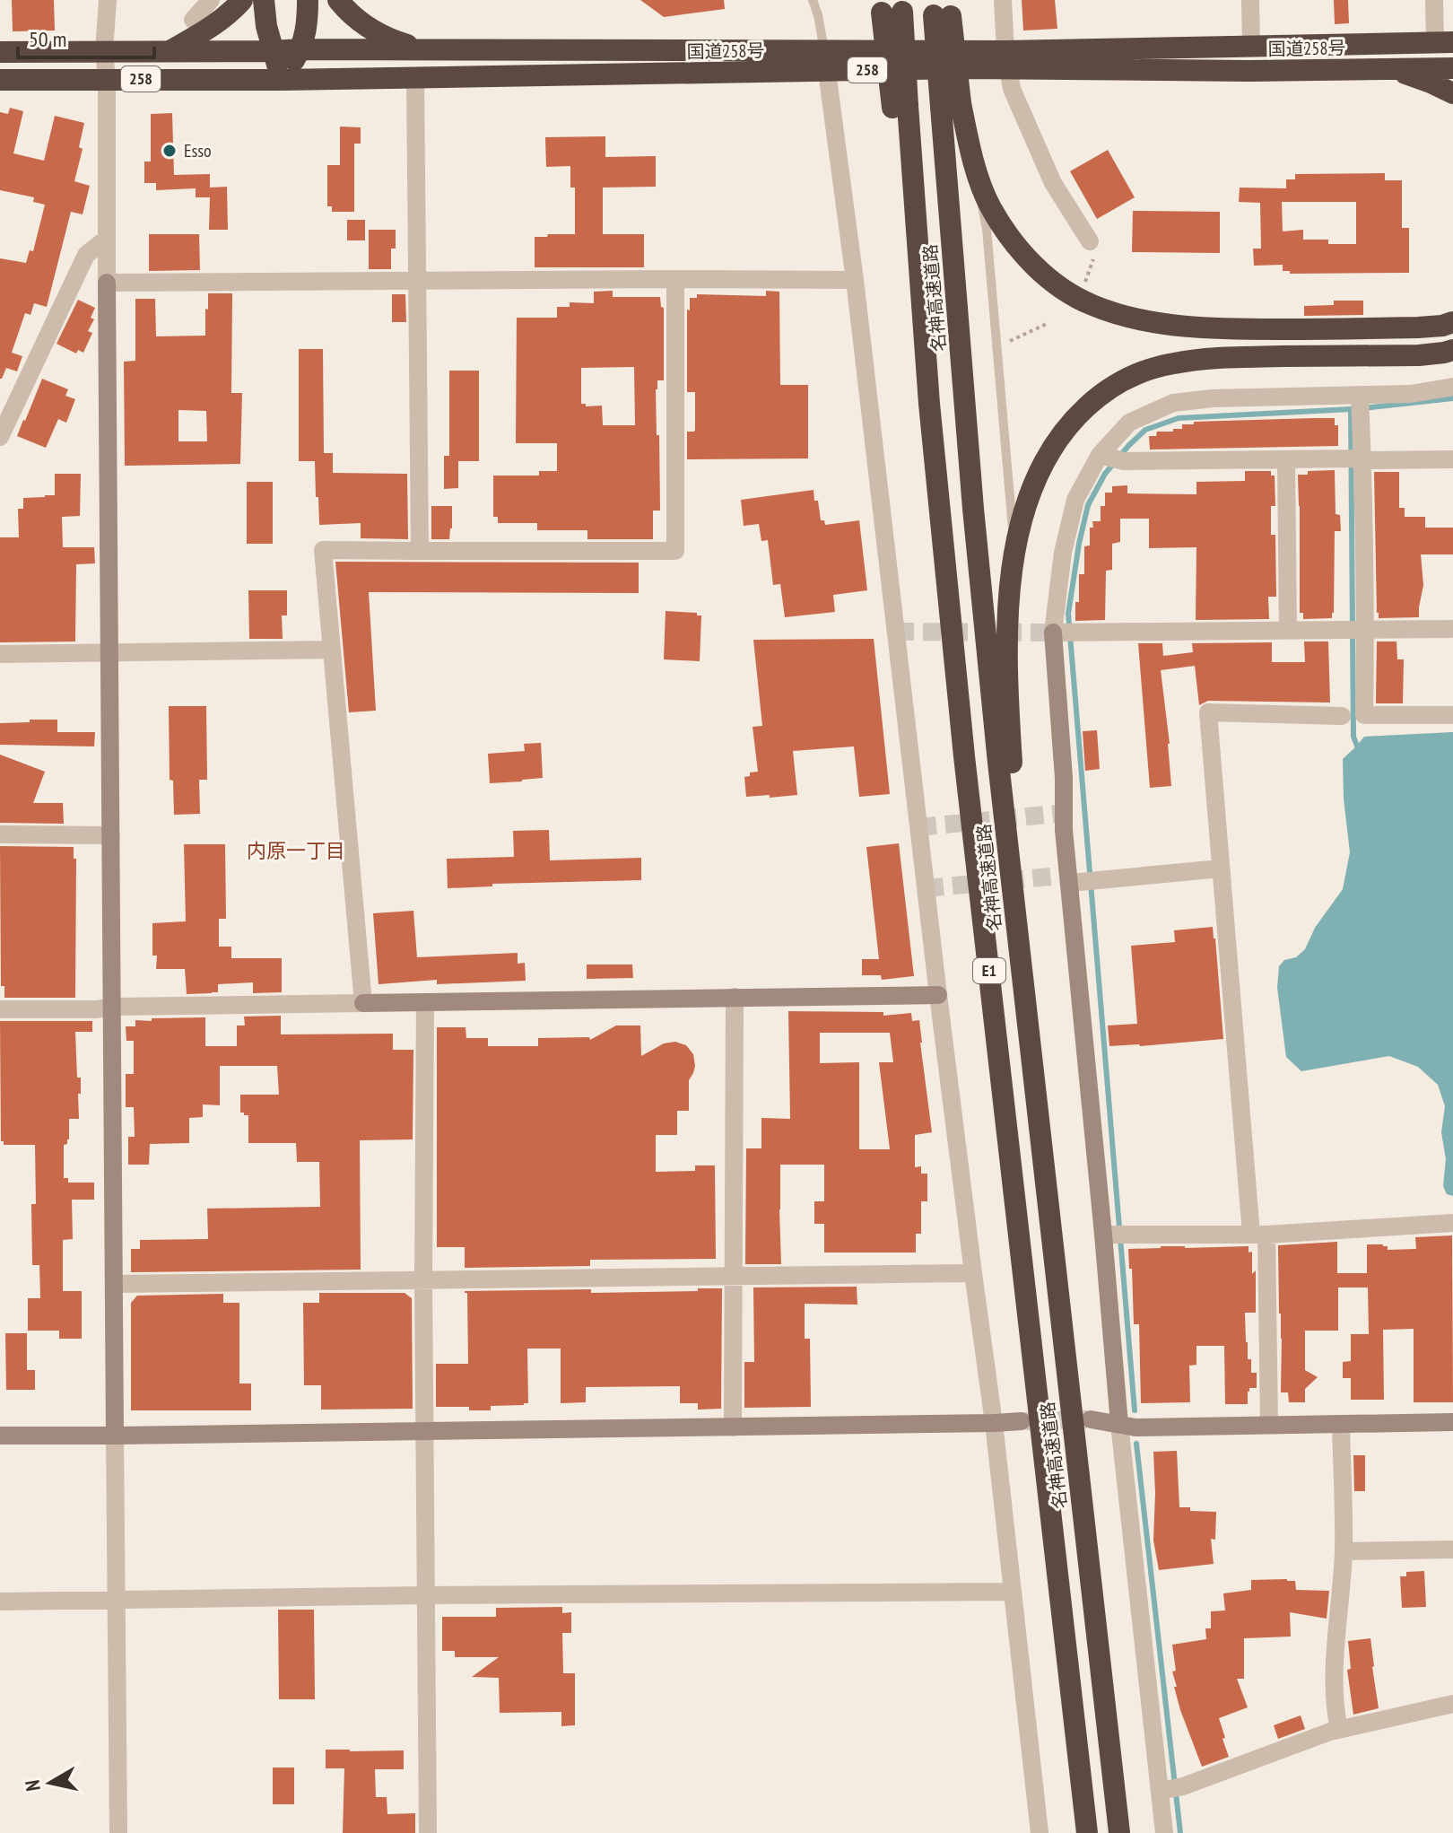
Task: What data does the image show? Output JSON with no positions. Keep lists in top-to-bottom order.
{
  "streets": {
    "highway": [
      "国道258号",
      "258",
      "名神高速道路",
      "E1"
    ]
  },
  "districts": ["内原一丁目"],
  "places": ["Esso"],
  "scale_bar": "50 m",
  "north": "left"
}
